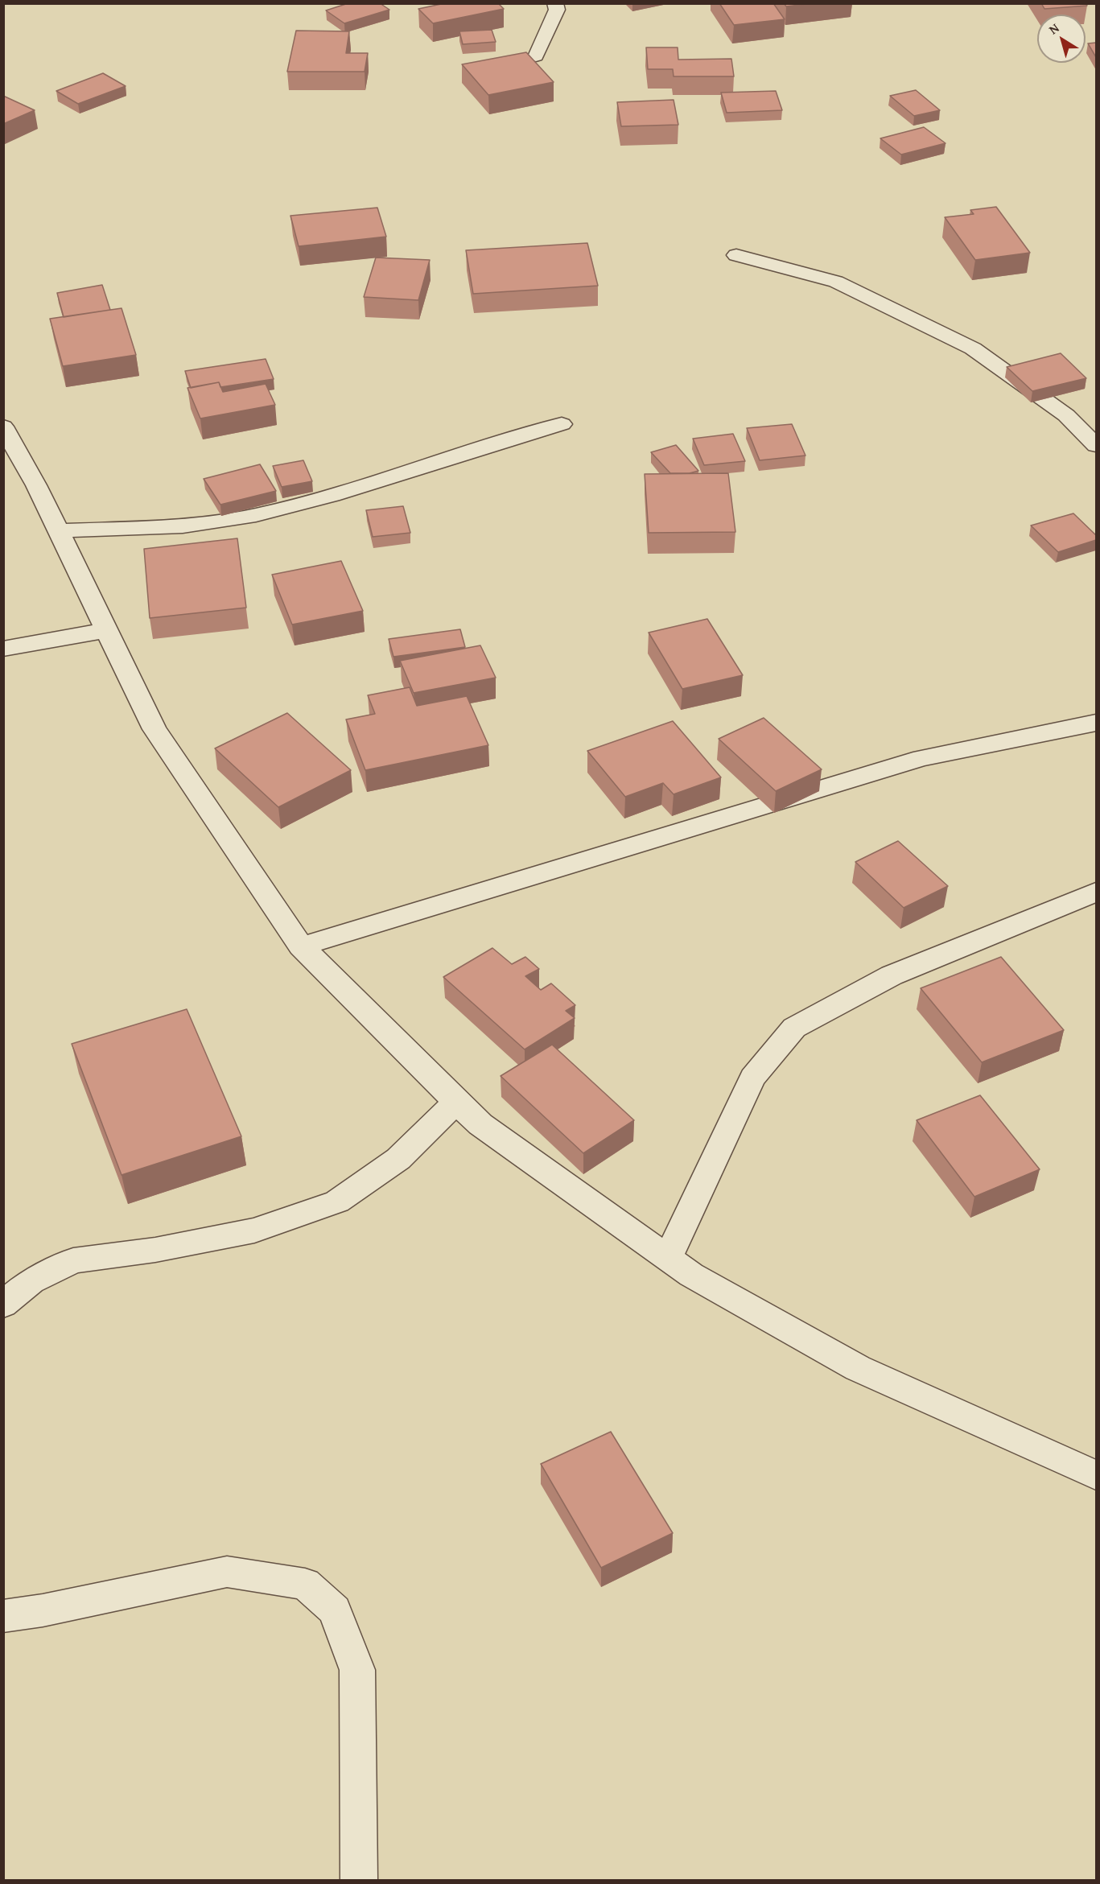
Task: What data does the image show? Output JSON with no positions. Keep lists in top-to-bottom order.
{
  "north": "top left"
}
